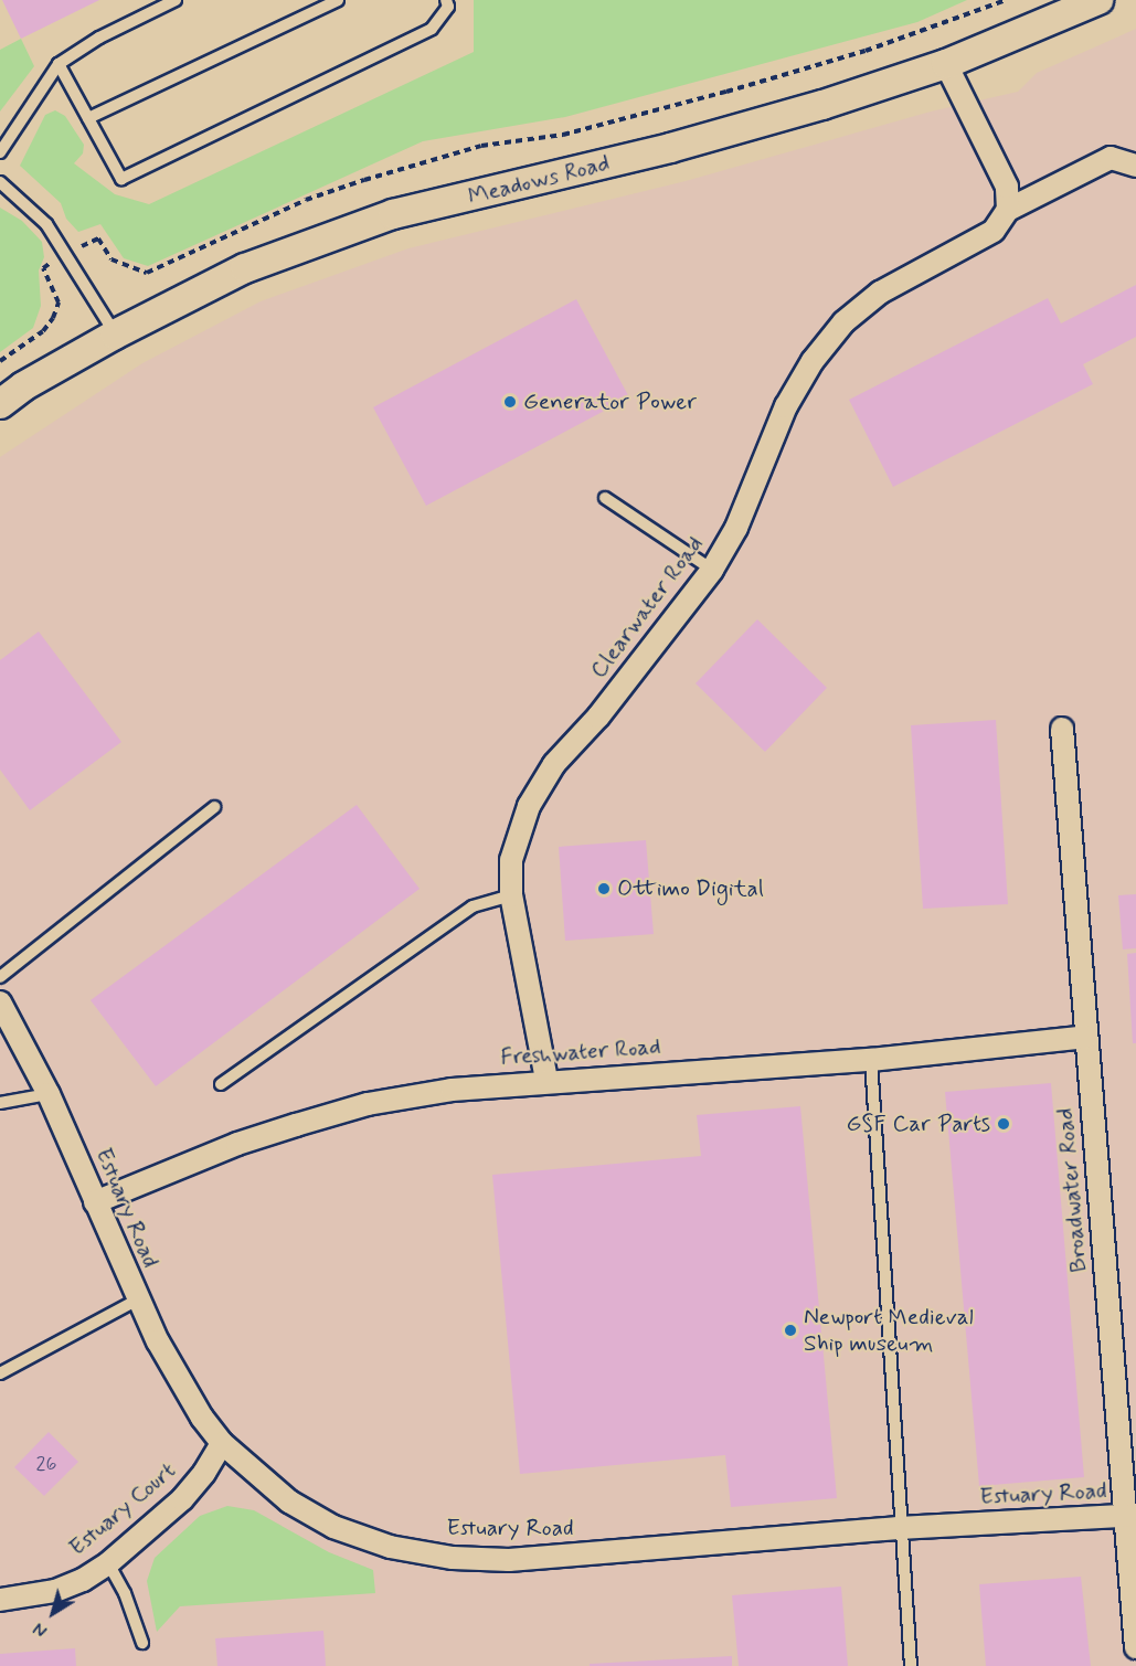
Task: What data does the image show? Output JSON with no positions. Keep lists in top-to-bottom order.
{
  "streets": {
    "street": [
      "Meadows Road",
      "Clearwater Road",
      "Freshwater Road",
      "Broadwater Road",
      "Estuary Road",
      "Estuary Court"
    ]
  },
  "crossings": [
    ["Clearwater Road", "Freshwater Road"],
    ["Freshwater Road", "Broadwater Road"],
    ["Freshwater Road", "Estuary Road"],
    ["Broadwater Road", "Estuary Road"],
    ["Estuary Road", "Estuary Court"]
  ],
  "places": [
    "Generator Power",
    "Ottimo Digital",
    "GSF Car Parts",
    "Newport Medieval Ship museum"
  ],
  "house_numbers": ["26"],
  "north": "bottom left"
}
